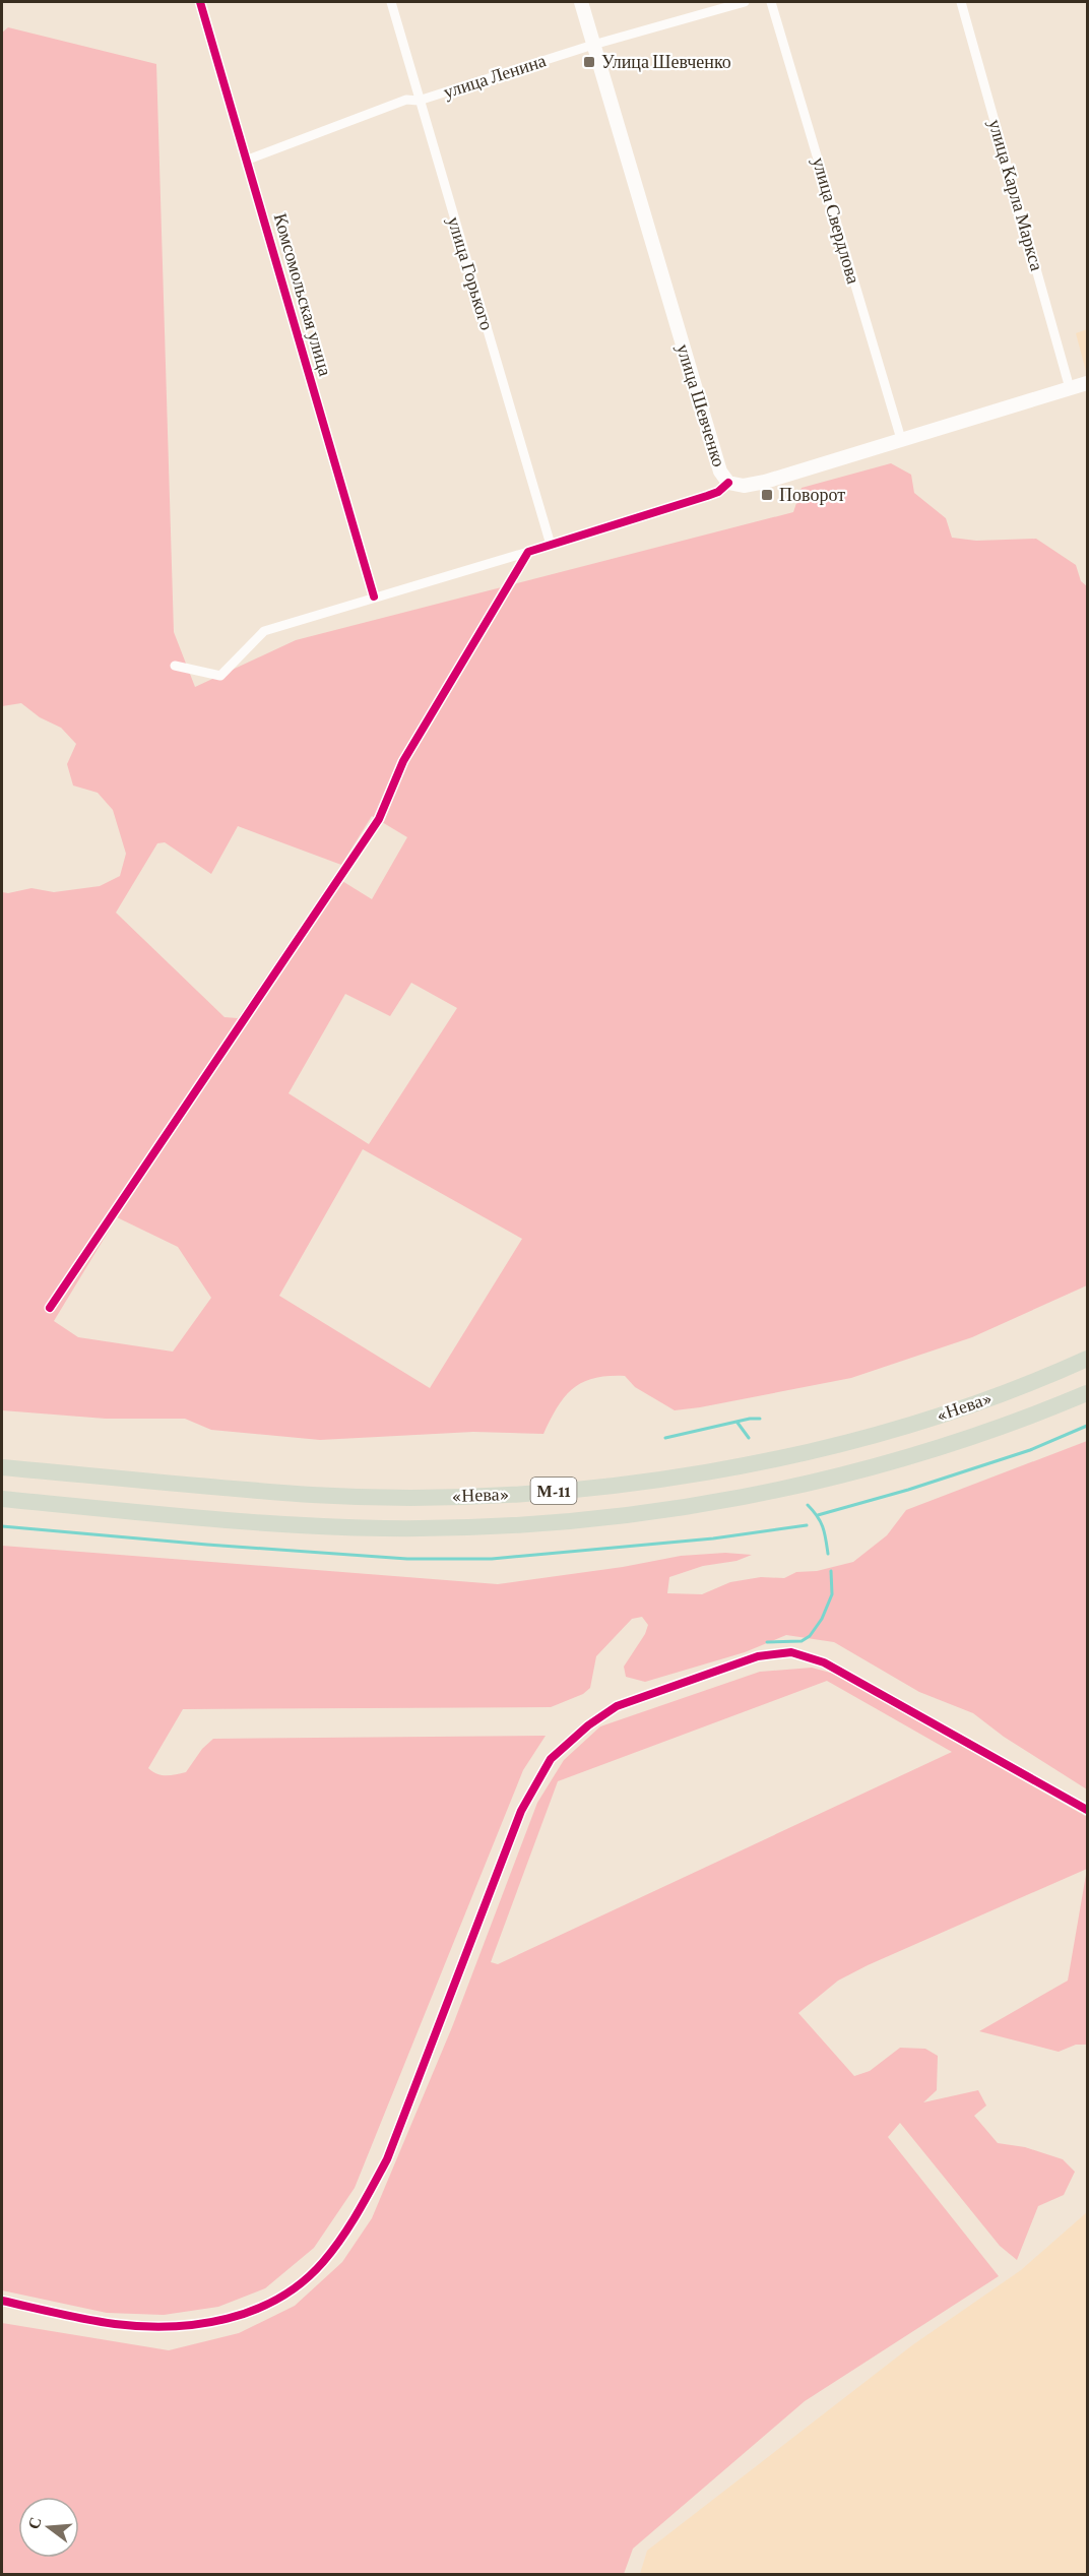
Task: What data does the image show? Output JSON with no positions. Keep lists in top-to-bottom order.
{
  "streets": {
    "highway": ["«Нева»", "М-11"],
    "main road": ["улица Шевченко"],
    "street": [
      "улица Ленина",
      "улица Карла Маркса",
      "улица Свердлова",
      "улица Горького",
      "Комсомольская улица"
    ]
  },
  "crossings": [
    ["улица Ленина", "улица Горького"],
    ["улица Ленина", "Комсомольская улица"],
    ["улица Ленина", "улица Шевченко"],
    ["улица Карла Маркса", "улица Шевченко"],
    ["улица Свердлова", "улица Шевченко"]
  ],
  "places": {
    "transit": ["Улица Шевченко", "Поворот"]
  },
  "north": "left"
}
